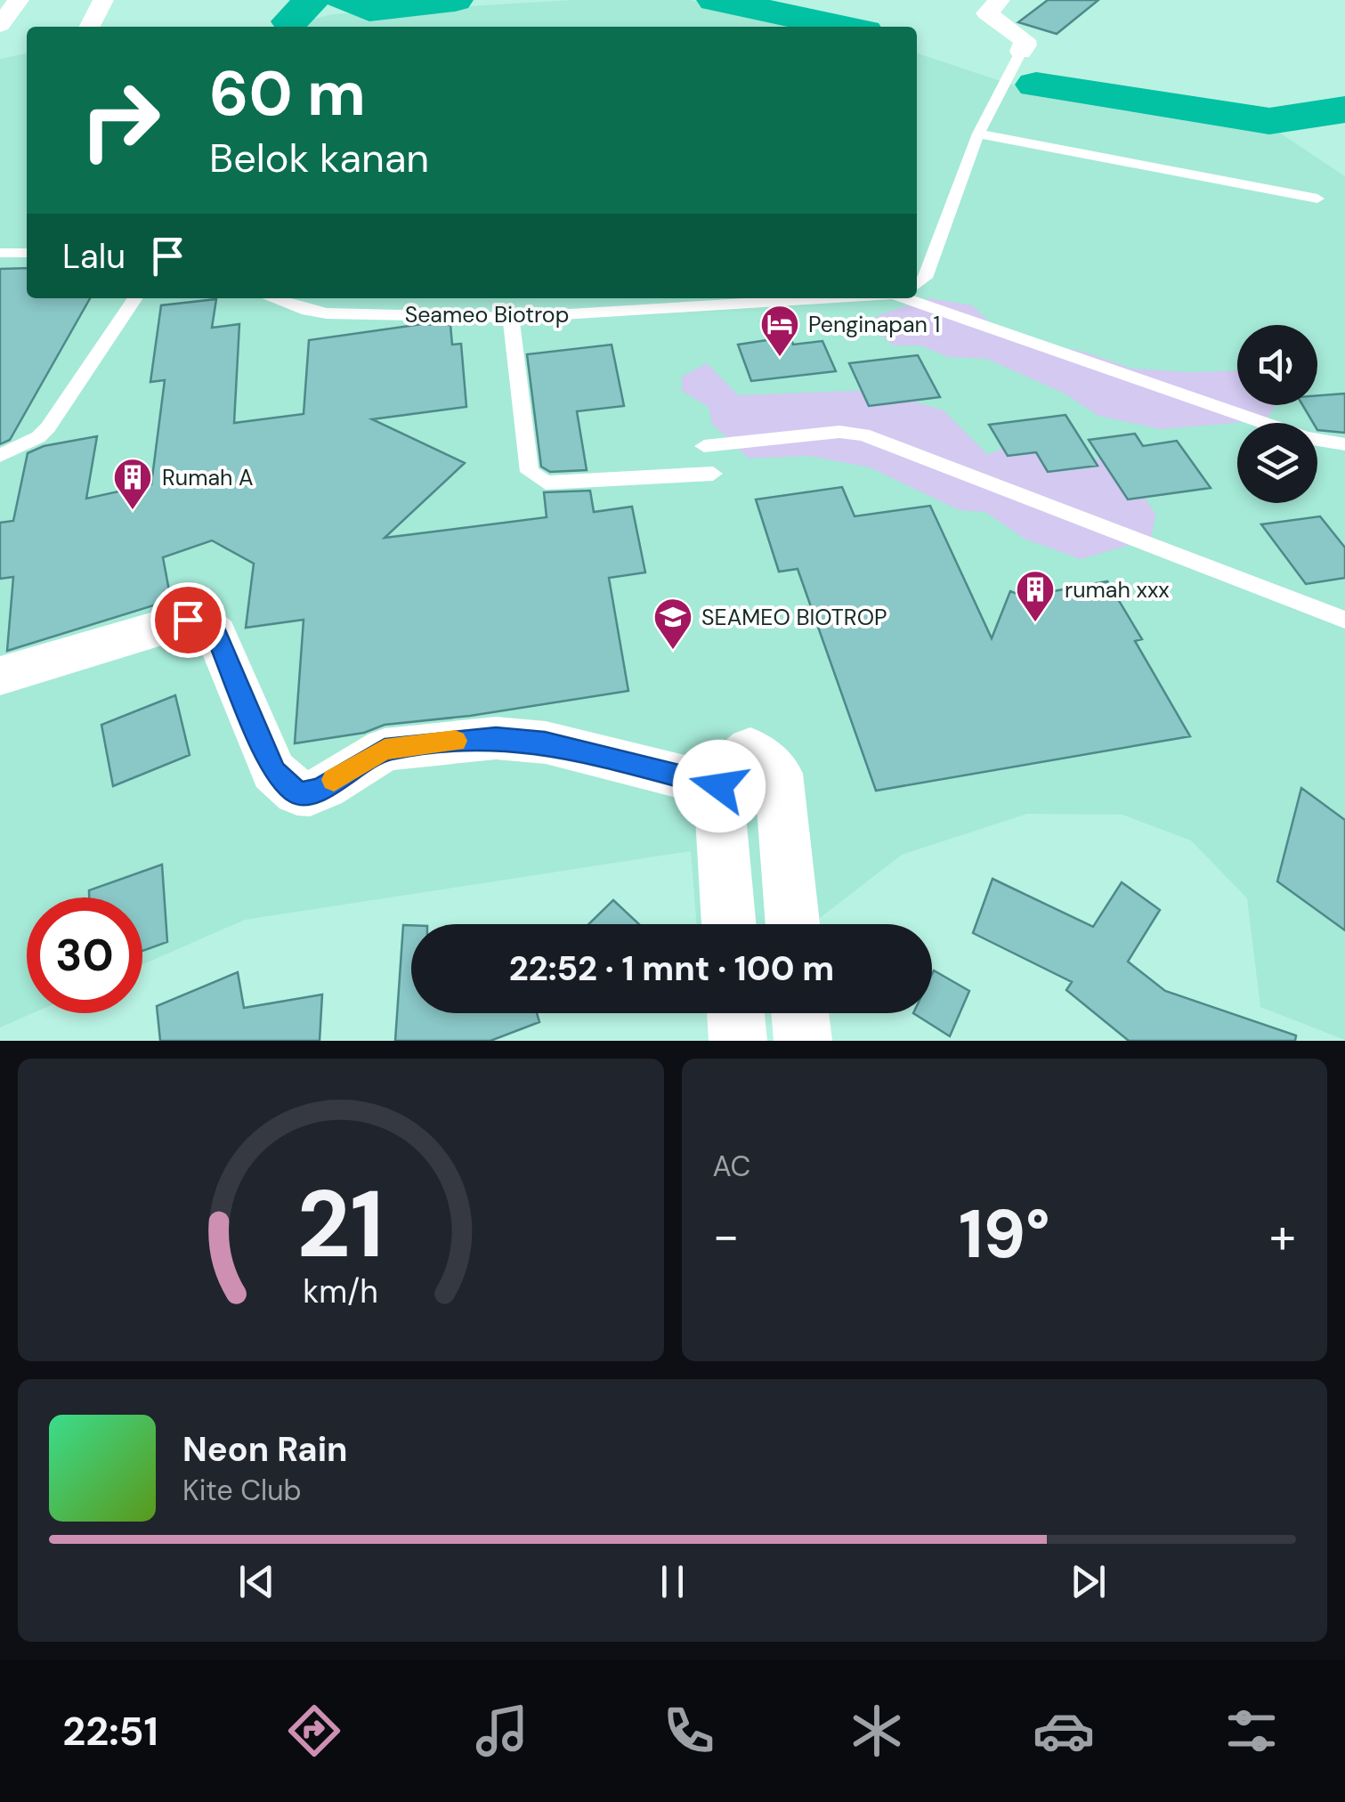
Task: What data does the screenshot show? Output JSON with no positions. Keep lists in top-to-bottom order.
{
  "streets": {
    "lane": ["Seameo Biotrop"]
  },
  "places": {
    "hotel": ["Penginapan 1"],
    "building": ["Rumah A", "rumah xxx"],
    "school or university": ["SEAMEO BIOTROP"]
  },
  "page": {
    "turn": ["60 m", "Belok kanan"],
    "then": "Lalu",
    "limit": "30",
    "trip": "22:52 · 1 mnt · 100 m",
    "tile": "AC",
    "heat": ["−", "19°", "+"],
    "song": ["Neon Rain", "Kite Club"],
    "tabs": "22:51",
    "gauge": ["21", "km/h"]
  }
}
